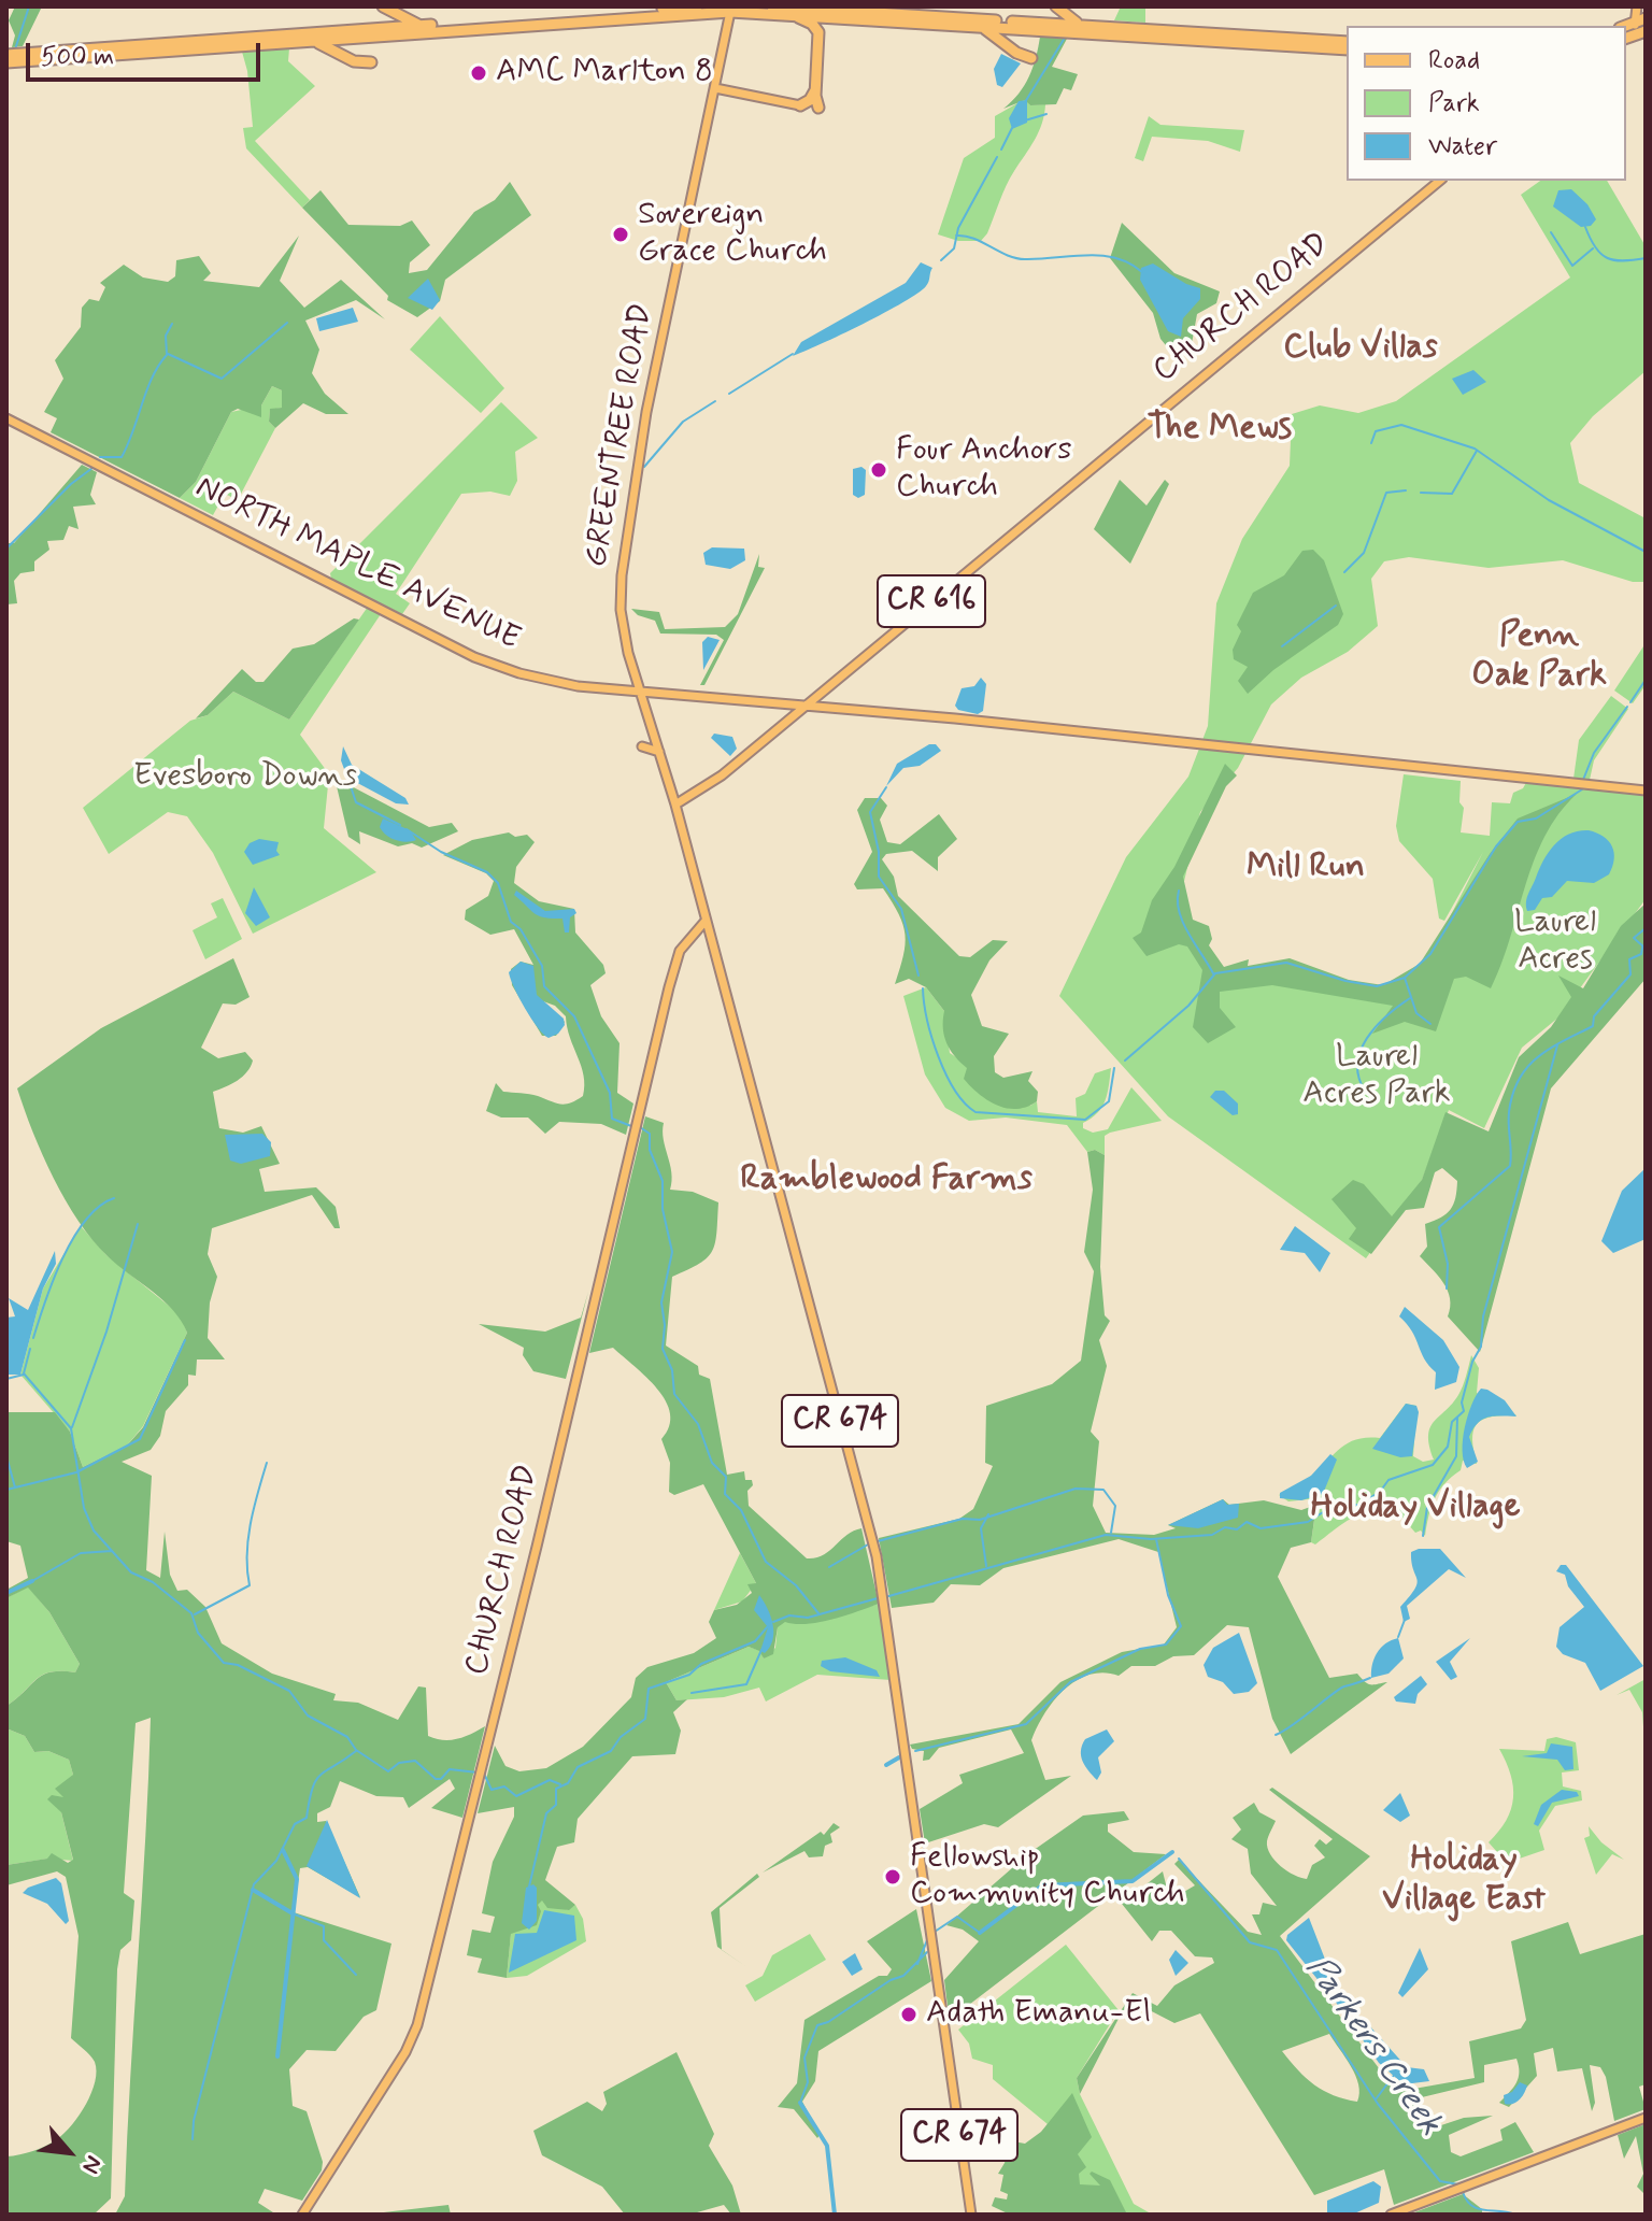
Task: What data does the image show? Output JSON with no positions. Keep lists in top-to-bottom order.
{
  "streets": {
    "main road": [
      "CHURCH ROAD",
      "GREENTREE ROAD",
      "NORTH MAPLE AVENUE",
      "CR 616",
      "CR 674"
    ]
  },
  "crossings": [
    ["CHURCH ROAD", "GREENTREE ROAD"],
    ["CHURCH ROAD", "NORTH MAPLE AVENUE"],
    ["CHURCH ROAD", "CR 674"],
    ["GREENTREE ROAD", "NORTH MAPLE AVENUE"],
    ["GREENTREE ROAD", "CR 674"]
  ],
  "districts": [
    "Club Villas",
    "The Mews",
    "Penn Oak Park",
    "Mill Run",
    "Ramblewood Farms",
    "Holiday Village",
    "Holiday Village East"
  ],
  "water": ["Parkers Creek"],
  "parks": ["Evesboro Downs", "Laurel Acres", "Laurel Acres Park"],
  "places": [
    "AMC Marlton 8",
    "Sovereign Grace Church",
    "Four Anchors Church",
    "Fellowship Community Church",
    "Adath Emanu-El"
  ],
  "legend": ["Road", "Park", "Water"],
  "scale_bar": "500 m",
  "north": "bottom right"
}
